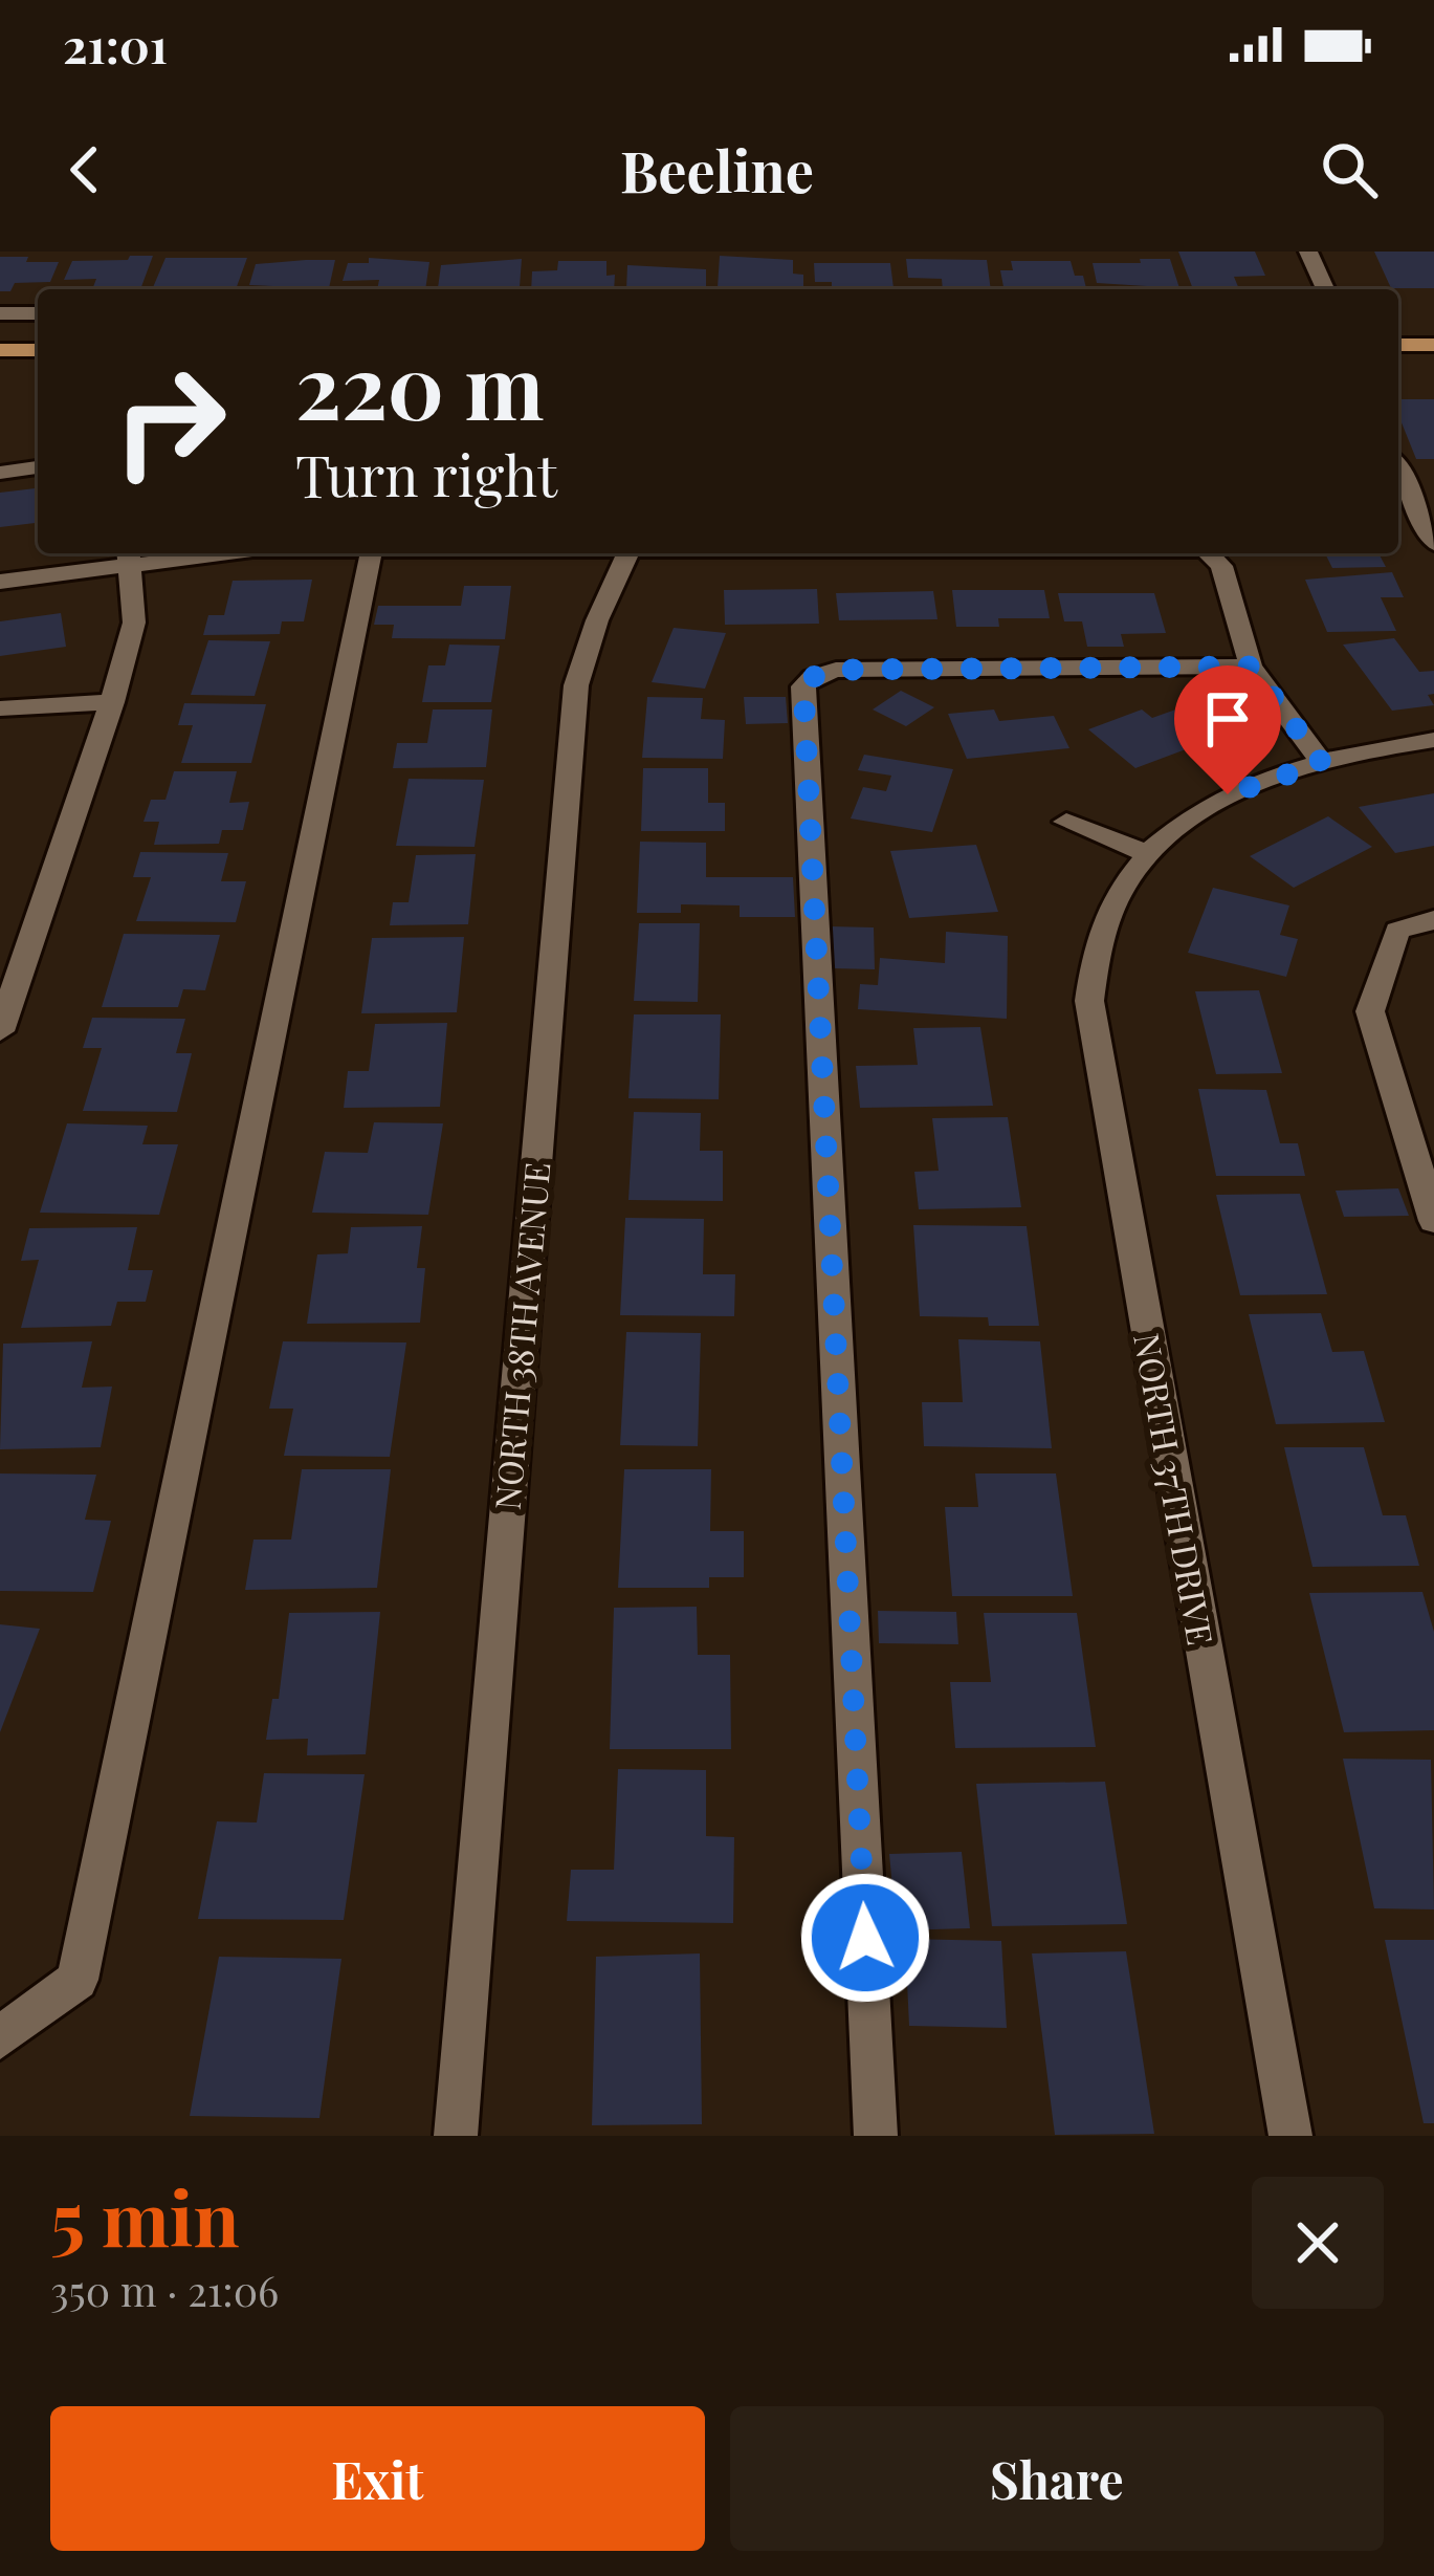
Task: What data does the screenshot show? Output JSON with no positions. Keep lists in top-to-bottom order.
{
  "streets": {
    "street": ["NORTH 38TH AVENUE", "NORTH 37TH DRIVE"]
  },
  "page": {
    "status": "21:01",
    "header": "Beeline",
    "turn": ["220 m", "Turn right"],
    "heading": ["5 min", "350 m · 21:06"],
    "buttons": ["Exit", "Share"]
  }
}
